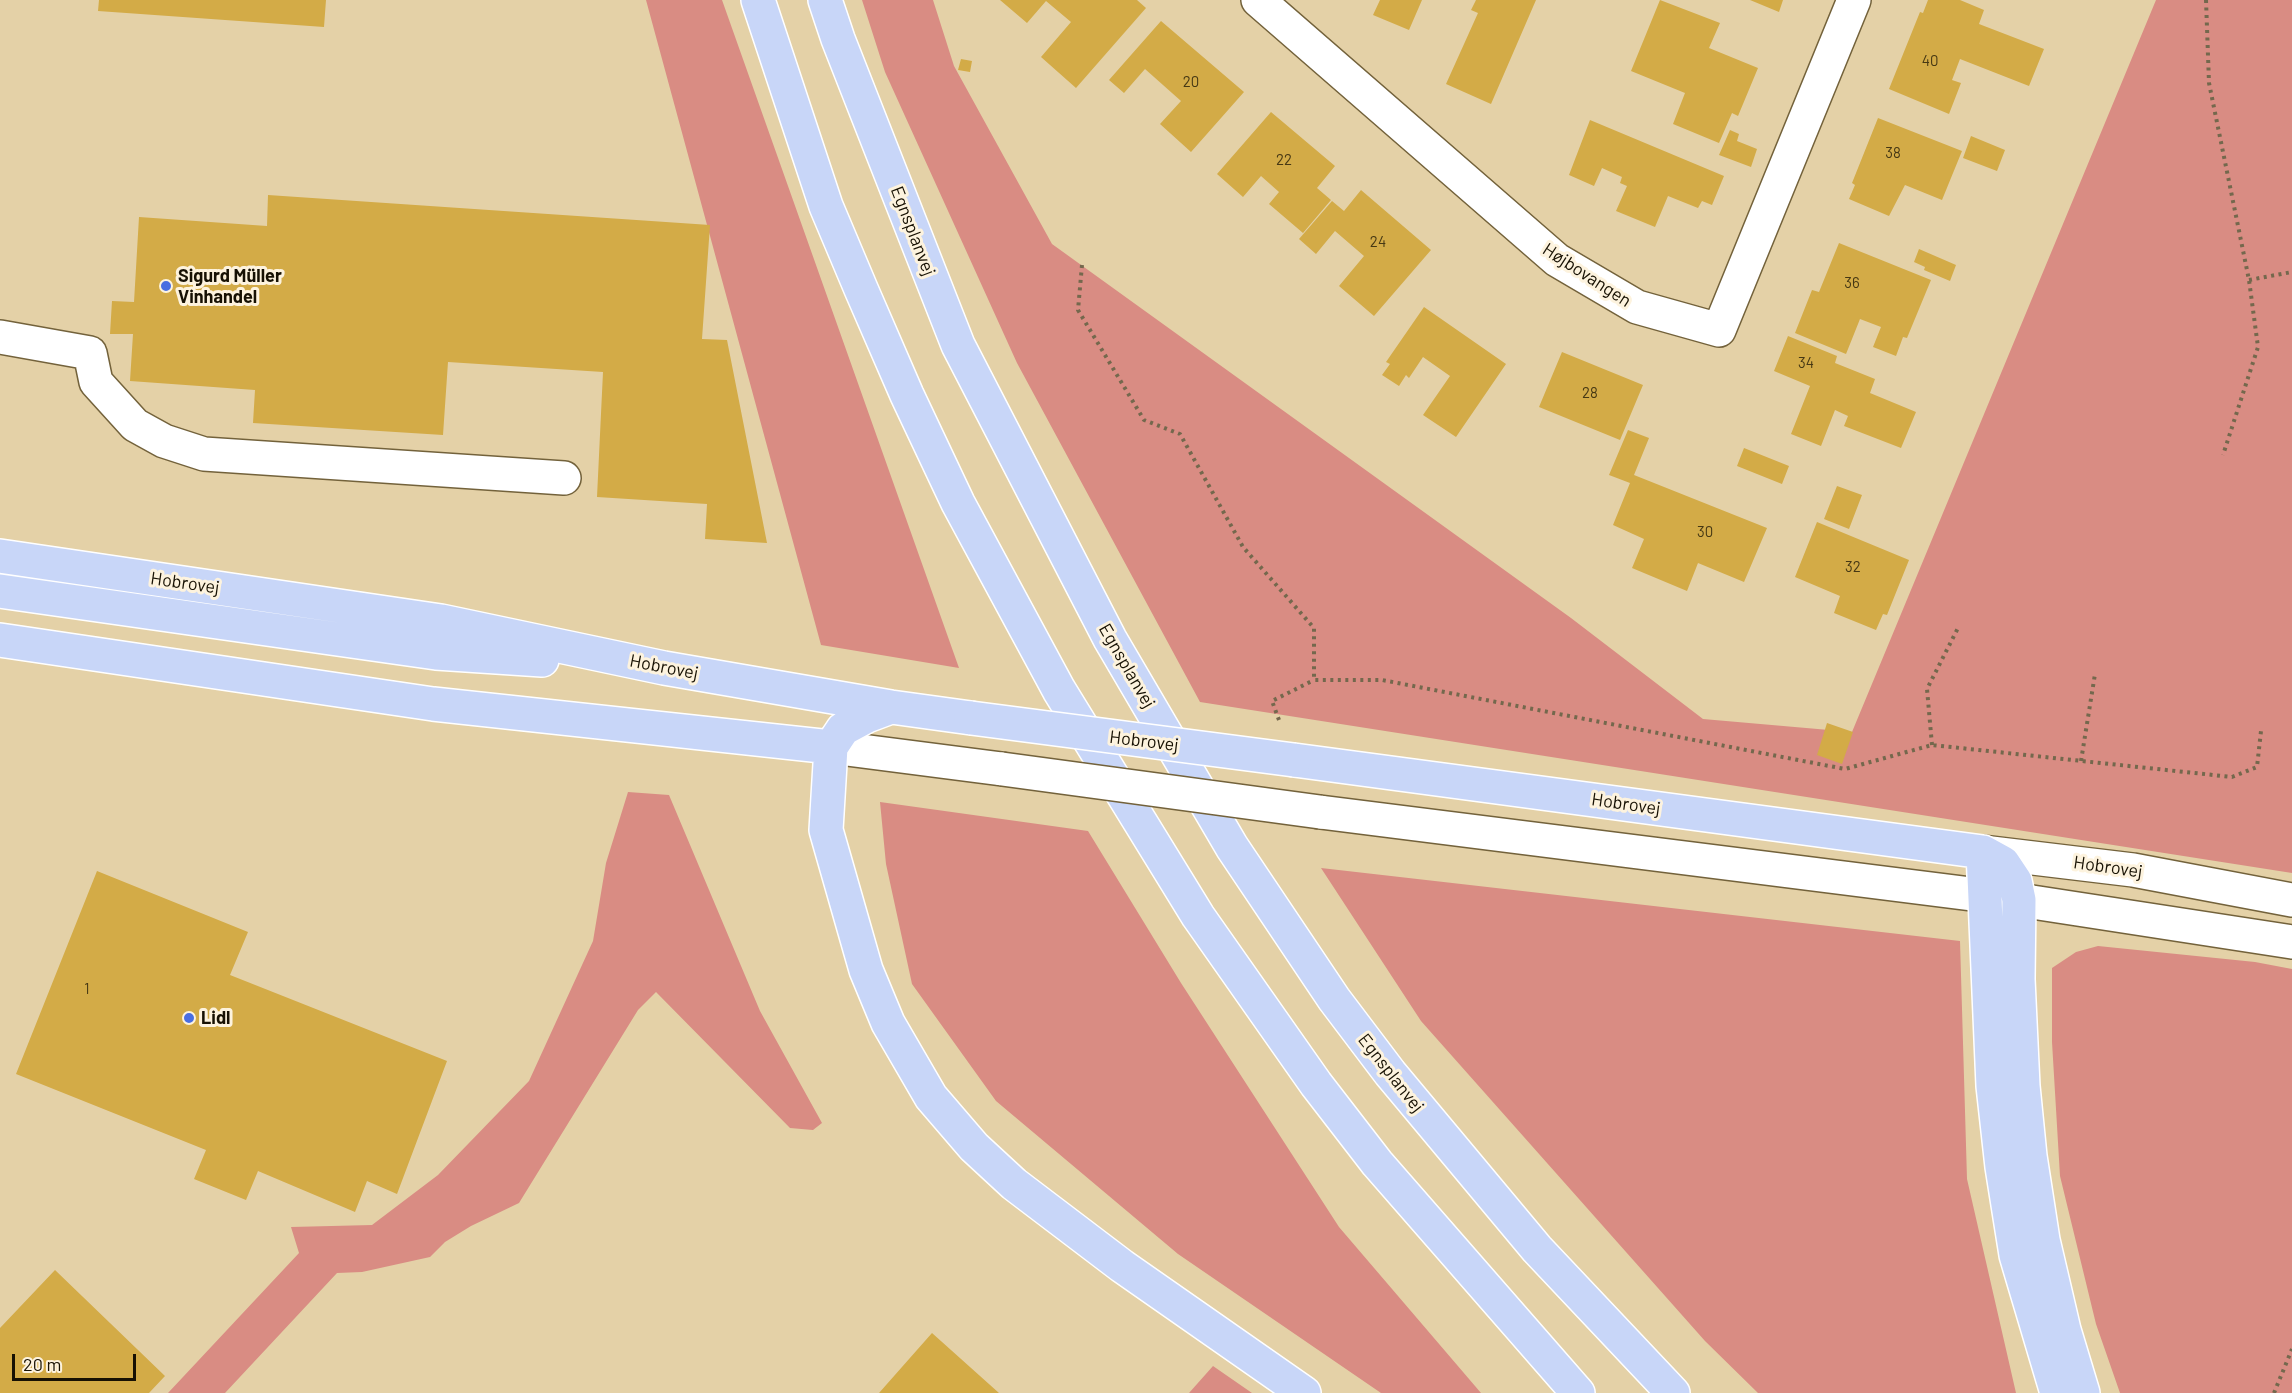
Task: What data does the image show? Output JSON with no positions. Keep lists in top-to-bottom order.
{
  "streets": {
    "main road": ["Egnsplanvej", "Hobrovej"],
    "street": ["Højbovangen"]
  },
  "places": ["Sigurd Müller Vinhandel", "Lidl"],
  "house_numbers": [
    "40",
    "20",
    "38",
    "22",
    "24",
    "36",
    "34",
    "28",
    "30",
    "32",
    "1"
  ],
  "scale_bar": "20 m"
}
